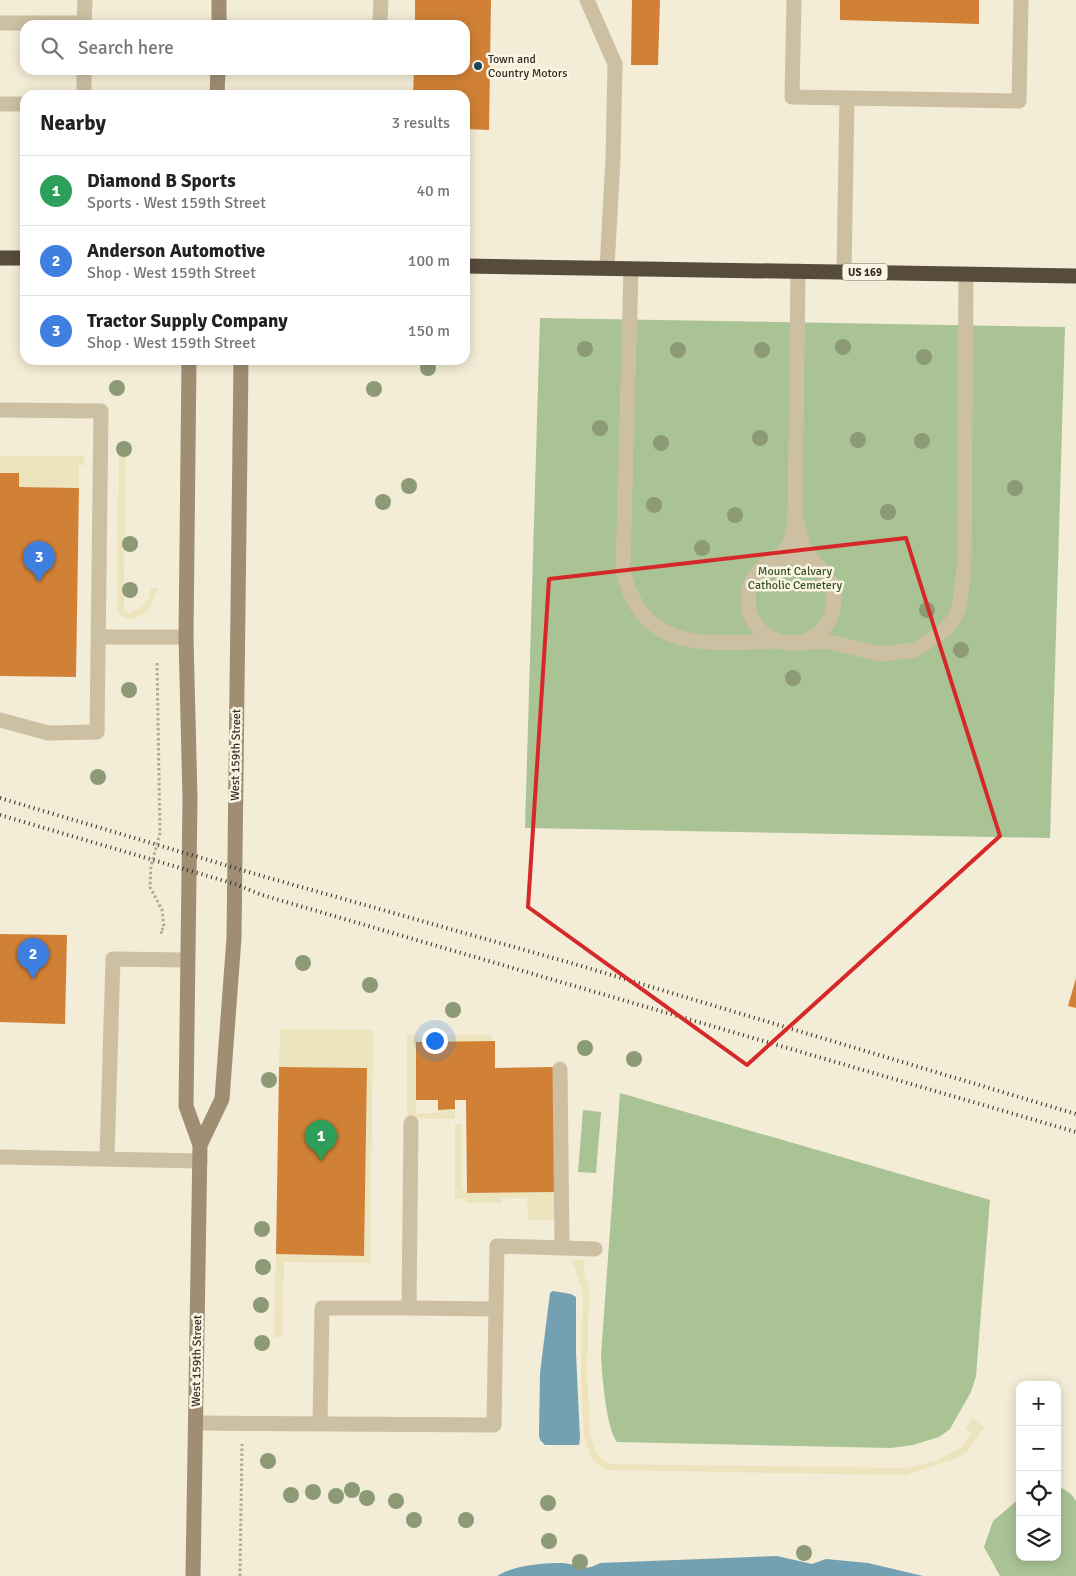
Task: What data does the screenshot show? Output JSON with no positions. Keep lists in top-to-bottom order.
{
  "streets": {
    "highway": ["US 169"],
    "main road": ["West 159th Street"]
  },
  "parks": ["Mount Calvary Catholic Cemetery"],
  "places": ["Town and Country Motors"],
  "page": {
    "search": "Search here",
    "heading": ["Nearby", "3 results"],
    "list": [
      {
        "mark": "1",
        "name": "Diamond B Sports",
        "note": "Sports · West 159th Street",
        "value": "40 m"
      },
      {
        "mark": "2",
        "name": "Anderson Automotive",
        "note": "Shop · West 159th Street",
        "value": "100 m"
      },
      {
        "mark": "3",
        "name": "Tractor Supply Company",
        "note": "Shop · West 159th Street",
        "value": "150 m"
      }
    ],
    "pins": ["3", "2", "1"],
    "map_buttons": ["+", "−"]
  }
}
